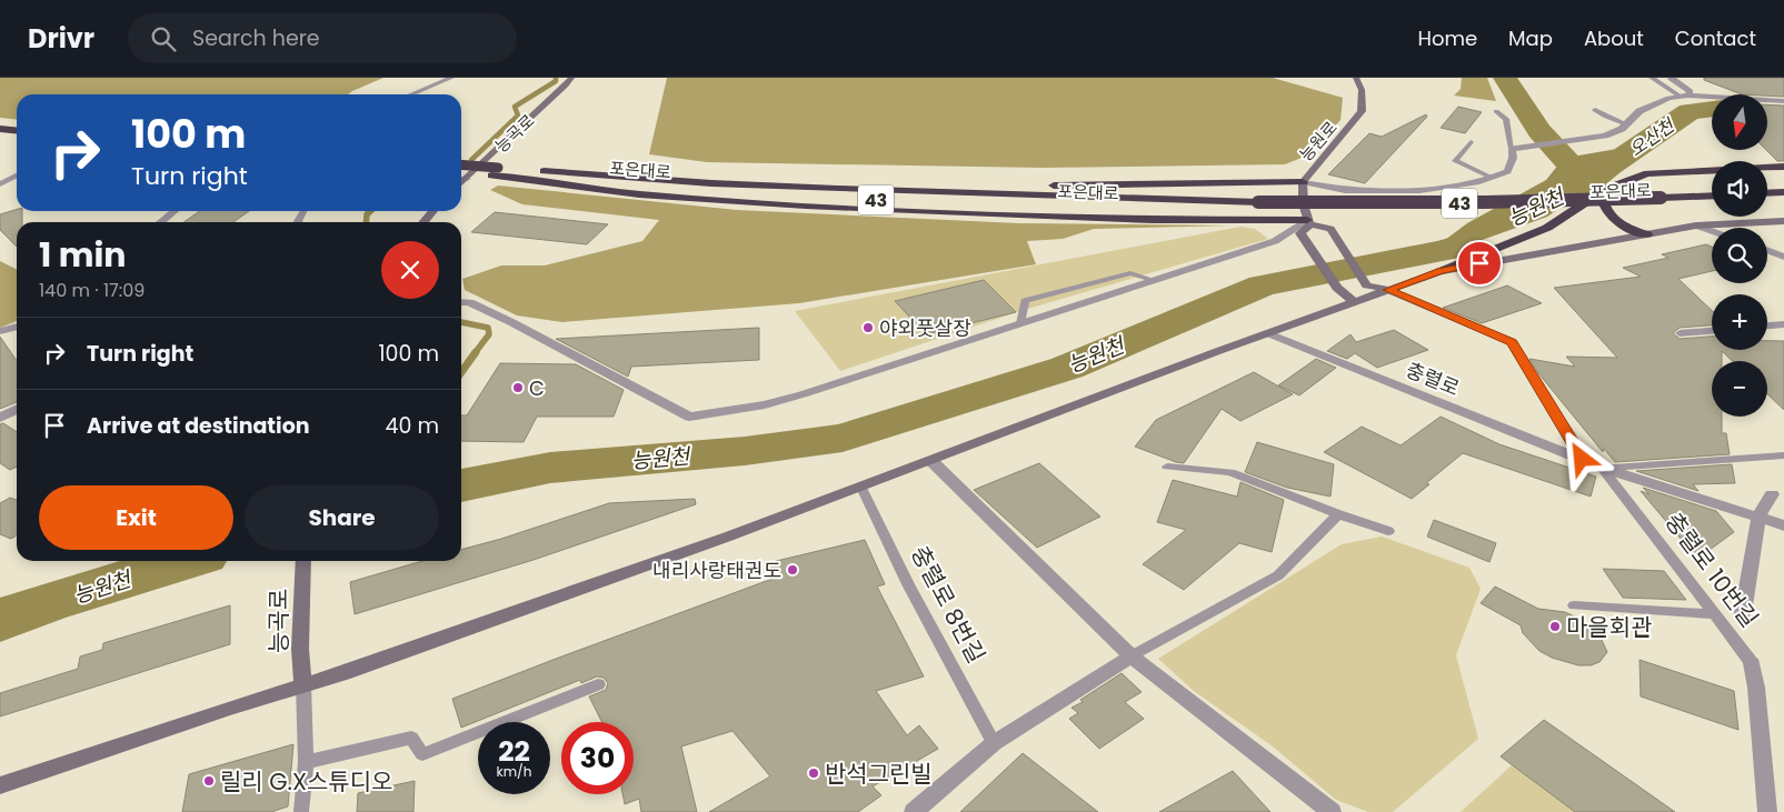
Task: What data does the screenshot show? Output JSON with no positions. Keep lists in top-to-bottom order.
{
  "streets": {
    "highway": ["포은대로", "43"],
    "main road": ["능곡로", "능원로"],
    "street": ["충렬로", "충렬로 10번길"],
    "lane": ["충렬로 8번길"]
  },
  "crossings": [
    ["포은대로", "43"],
    ["충렬로", "충렬로 10번길"]
  ],
  "water": ["오산천", "능원천"],
  "places": [
    "야외풋살장",
    "C",
    "내리사랑태권도",
    "마을회관",
    "반석그린빌",
    "릴리 G.X스튜디오"
  ],
  "north": "bottom",
  "page": {
    "header": "Drivr",
    "search": "Search here",
    "nav": [
      "Home",
      "Map",
      "About",
      "Contact"
    ],
    "map_buttons": ["+", "−"],
    "turn": ["100 m", "Turn right"],
    "heading": ["1 min", "140 m · 17:09"],
    "list": [
      {
        "name": "Turn right",
        "value": "100 m"
      },
      {
        "name": "Arrive at destination",
        "value": "40 m"
      }
    ],
    "buttons": ["Exit", "Share"],
    "speed": "22 km/h",
    "limit": "30"
  }
}
